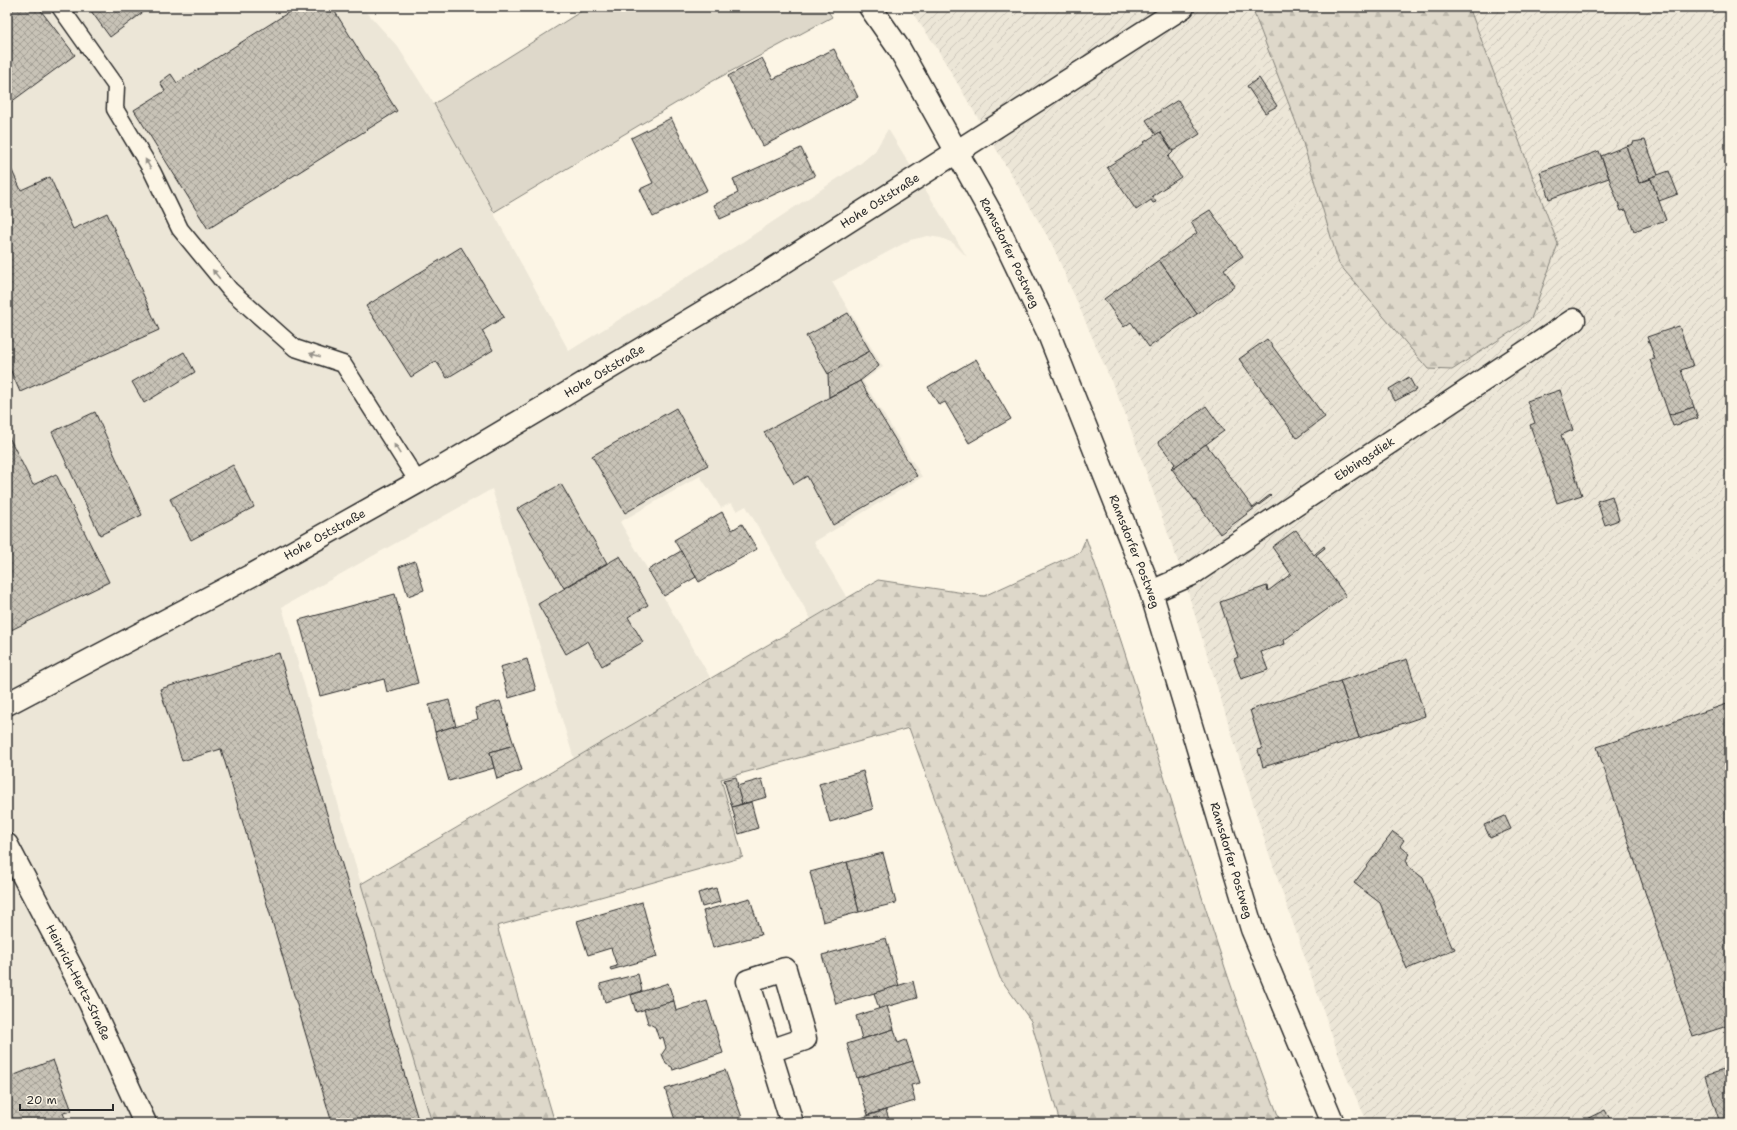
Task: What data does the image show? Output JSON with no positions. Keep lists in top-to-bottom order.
{
  "streets": {
    "street": [
      "Hohe Oststraße",
      "Ramsdorfer Postweg",
      "Ebbingsdiek",
      "Heinrich-Hertz-Straße"
    ]
  },
  "crossings": [
    ["Hohe Oststraße", "Ramsdorfer Postweg"],
    ["Ramsdorfer Postweg", "Ebbingsdiek"]
  ],
  "scale_bar": "20 m"
}
